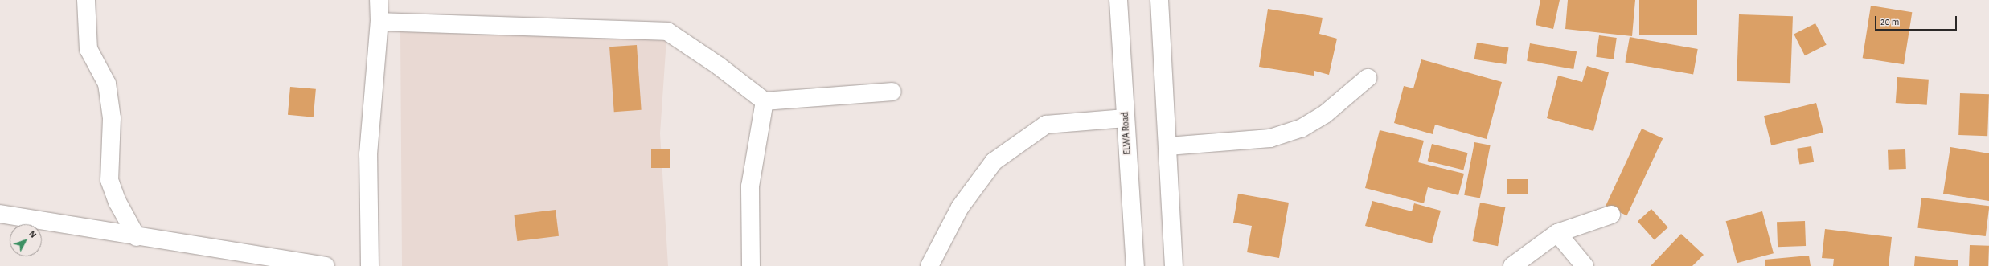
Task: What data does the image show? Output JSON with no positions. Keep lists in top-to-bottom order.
{
  "streets": {
    "street": ["ELWA Road"]
  },
  "scale_bar": "20 m",
  "north": "top right"
}
